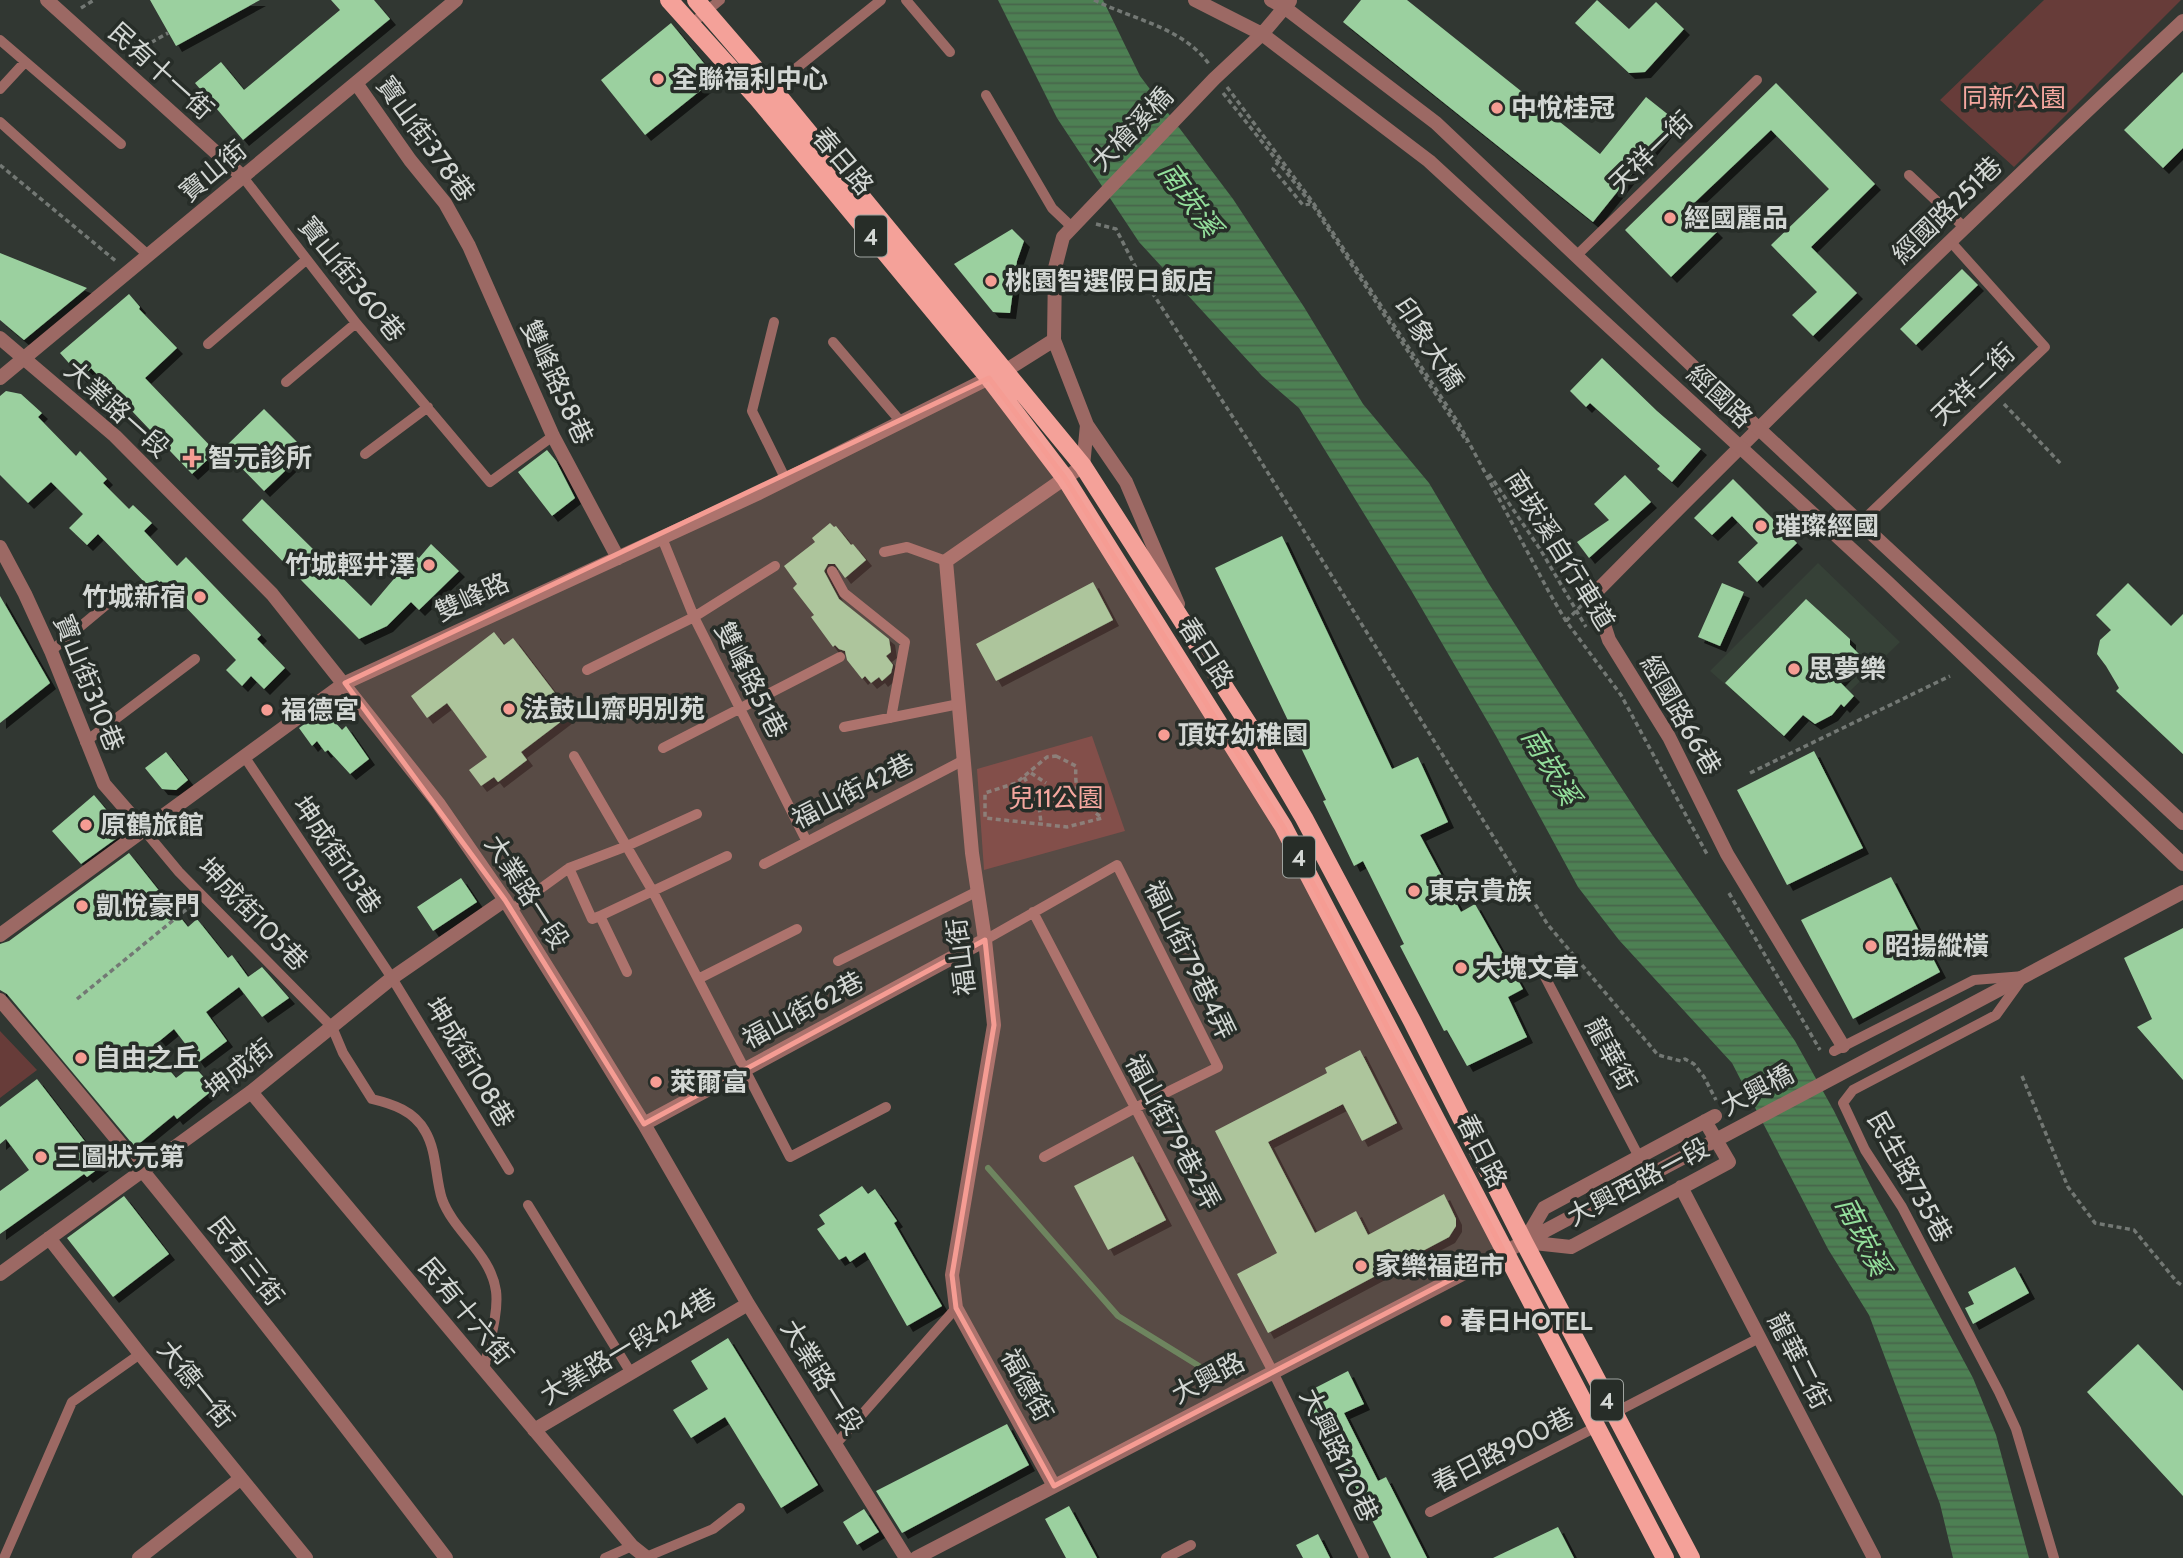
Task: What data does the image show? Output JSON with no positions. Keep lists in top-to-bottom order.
{
  "streets": {
    "main road": ["春日路", "4"],
    "street": [
      "民有十一街",
      "大檜溪橋",
      "寶山街378巷",
      "寶山街",
      "經國路251巷",
      "雙峰路58巷",
      "經國路",
      "大業路一段",
      "雙峰路",
      "寶山街310巷",
      "經國路66巷",
      "福山街",
      "福山街62巷",
      "坤成街",
      "大興橋",
      "大興西路一段",
      "民有三街",
      "民有十六街",
      "大業路一段424巷",
      "龍華二街",
      "大興路",
      "大德一街",
      "福德街"
    ],
    "lane": [
      "天祥一街",
      "寶山街360巷",
      "天祥二街",
      "雙峰路51巷",
      "福山街42巷",
      "坤成街113巷",
      "坤成街105巷",
      "福山街79巷4弄",
      "龍華街",
      "坤成街108巷",
      "福山街79巷2弄",
      "民生路735巷",
      "春日路900巷",
      "大興路120巷"
    ],
    "path": ["印象大橋", "南崁溪自行車道"]
  },
  "crossings": [
    ["民有十一街", "寶山街"],
    ["民有十一街", "寶山街360巷"],
    ["大檜溪橋", "印象大橋"],
    ["大檜溪橋", "經國路"],
    ["大檜溪橋", "南崁溪自行車道"],
    ["大檜溪橋", "雙峰路"],
    ["寶山街378巷", "寶山街"],
    ["寶山街378巷", "雙峰路58巷"],
    ["天祥一街", "經國路"],
    ["春日路", "雙峰路"],
    ["春日路", "大興西路一段"],
    ["春日路", "大興路"],
    ["春日路", "春日路900巷"],
    ["寶山街", "寶山街360巷"],
    ["寶山街", "大業路一段"],
    ["經國路251巷", "天祥二街"],
    ["經國路251巷", "經國路"],
    ["經國路251巷", "經國路66巷"],
    ["寶山街360巷", "雙峰路58巷"],
    ["印象大橋", "南崁溪自行車道"],
    ["雙峰路58巷", "雙峰路"],
    ["天祥二街", "經國路"],
    ["經國路", "經國路66巷"],
    ["大業路一段", "雙峰路"],
    ["大業路一段", "福山街62巷"],
    ["大業路一段", "坤成街"],
    ["大業路一段", "大業路一段424巷"],
    ["雙峰路", "雙峰路51巷"],
    ["雙峰路", "寶山街310巷"],
    ["雙峰路", "坤成街113巷"],
    ["雙峰路", "坤成街105巷"],
    ["雙峰路51巷", "福山街42巷"],
    ["寶山街310巷", "坤成街105巷"],
    ["福山街42巷", "福山街"],
    ["坤成街113巷", "坤成街108巷"],
    ["坤成街113巷", "坤成街"],
    ["坤成街105巷", "坤成街"],
    ["坤成街105巷", "民有十六街"],
    ["福山街", "福山街62巷"],
    ["福山街", "福德街"],
    ["福山街79巷4弄", "福山街79巷2弄"],
    ["龍華街", "大興西路一段"],
    ["坤成街108巷", "坤成街"],
    ["坤成街", "民有三街"],
    ["坤成街", "民有十六街"],
    ["坤成街", "大德一街"],
    ["大興橋", "民生路735巷"],
    ["大興橋", "大興西路一段"],
    ["福山街79巷2弄", "大興路"],
    ["福山街79巷2弄", "大興路120巷"],
    ["大興西路一段", "龍華二街"],
    ["大興西路一段", "大興路"],
    ["民有十六街", "大業路一段424巷"],
    ["大興路", "福德街"],
    ["大興路", "大興路120巷"]
  ],
  "water": ["南崁溪"],
  "parks": ["同新公園", "兒11公園"],
  "places": {
    "other": [
      "全聯福利中心",
      "中悅桂冠",
      "經國麗品",
      "桃園智選假日飯店",
      "璀璨經國",
      "竹城輕井澤",
      "竹城新宿",
      "思夢樂",
      "法鼓山齋明別苑",
      "福德宮",
      "頂好幼稚園",
      "原鶴旅館",
      "東京貴族",
      "凱悅豪門",
      "昭揚縱橫",
      "大塊文章",
      "自由之丘",
      "萊爾富",
      "三圖狀元第",
      "家樂福超市",
      "春日HOTEL"
    ],
    "health": ["智元診所"]
  }
}
